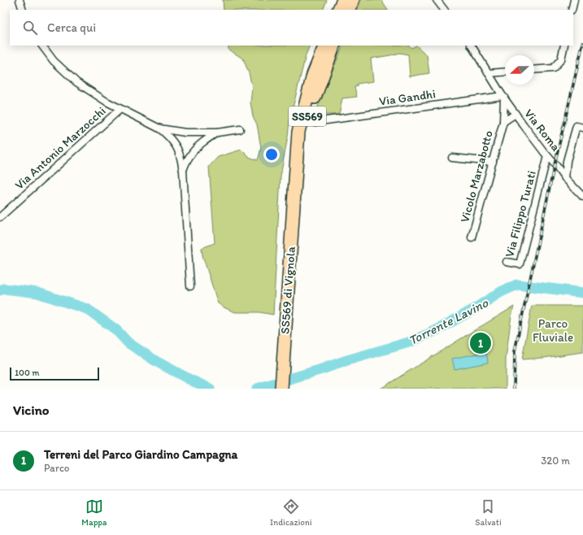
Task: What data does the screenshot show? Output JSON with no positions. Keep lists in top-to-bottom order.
{
  "streets": {
    "highway": ["SS569", "SS569 di Vignola"],
    "street": [
      "Via Gandhi",
      "Via Roma",
      "Via Antonio Marzocchi",
      "Vicolo Marzabotto",
      "Via Filippo Turati"
    ]
  },
  "crossings": [
    ["Via Gandhi", "Via Roma"],
    ["Via Gandhi", "Vicolo Marzabotto"],
    ["Via Roma", "Vicolo Marzabotto"],
    ["Via Roma", "Via Filippo Turati"]
  ],
  "water": ["Torrente Lavino"],
  "parks": ["Parco Fluviale"],
  "scale_bar": "100 m",
  "north": "left",
  "page": {
    "search": "Cerca qui",
    "pins": "1",
    "scale": "100 m",
    "heading": "Vicino",
    "list": [
      {
        "mark": "1",
        "name": "Terreni del Parco Giardino Campagna",
        "note": "Parco",
        "value": "320 m"
      }
    ],
    "nav": ["Mappa", "Indicazioni", "Salvati"]
  }
}
